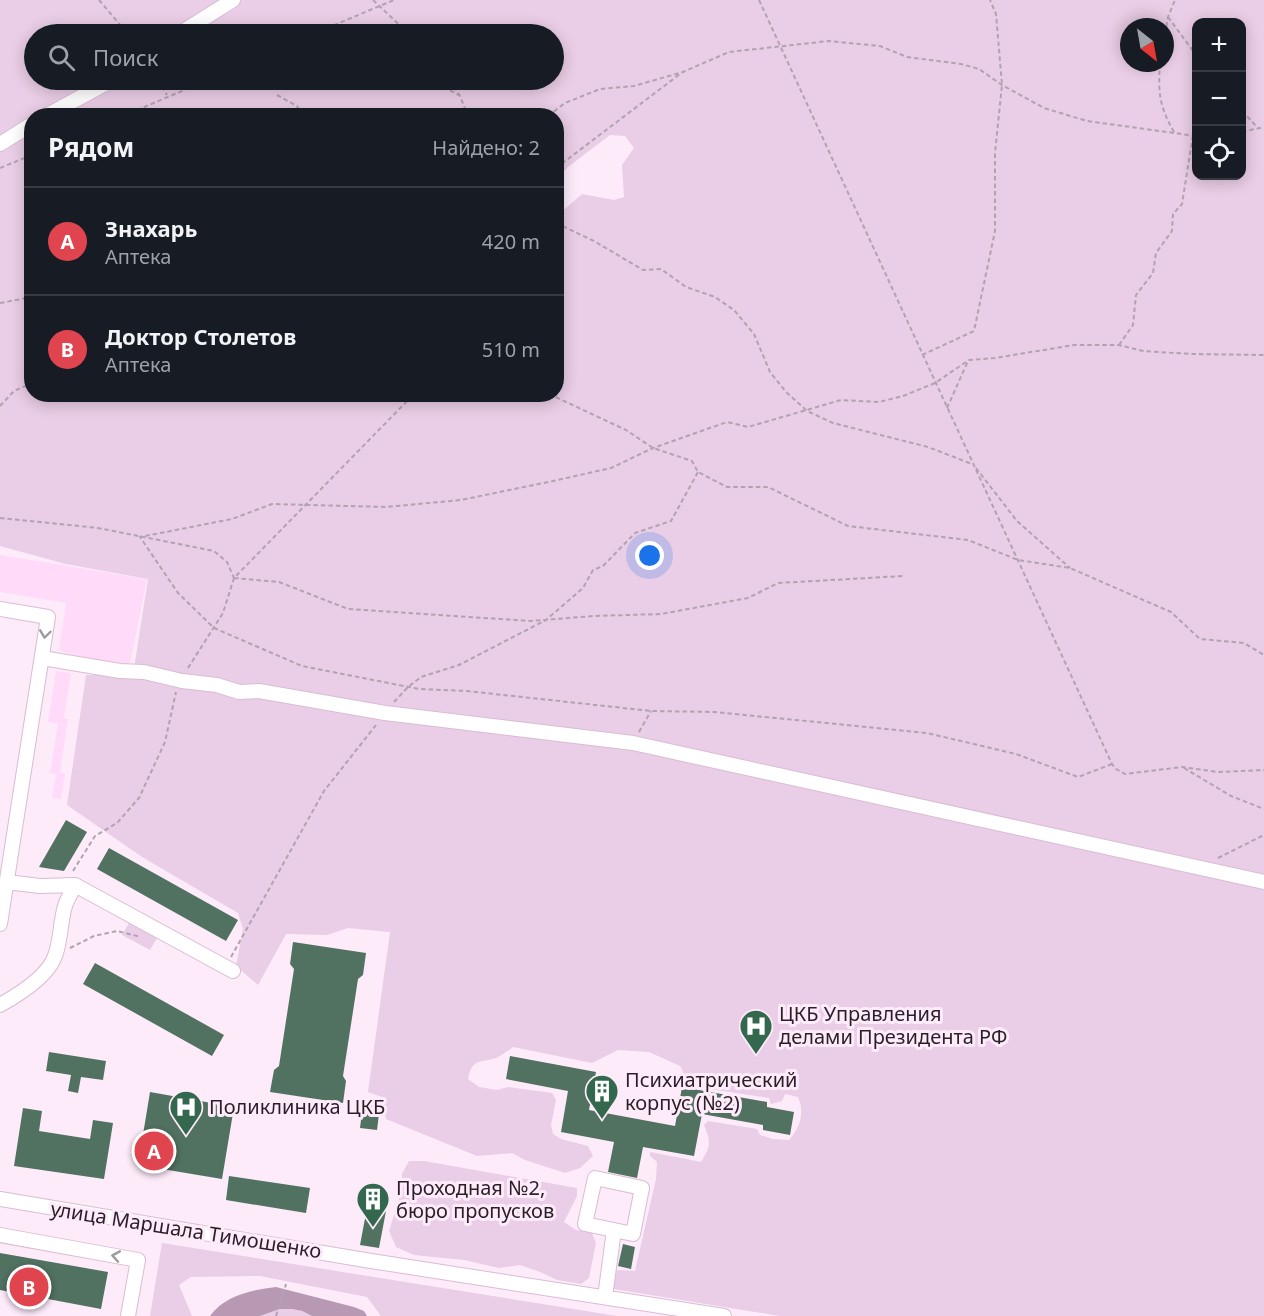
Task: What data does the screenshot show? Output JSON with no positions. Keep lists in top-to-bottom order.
{
  "streets": {
    "street": ["улица Маршала Тимошенко"]
  },
  "places": {
    "hospital": ["ЦКБ Управления делами Президента РФ", "Поликлиника ЦКБ"],
    "building": ["Психиатрический корпус (№2)", "Проходная №2, бюро пропусков"]
  },
  "north": "bottom right",
  "page": {
    "map_buttons": ["+", "−"],
    "search": "Поиск",
    "heading": ["Рядом", "Найдено: 2"],
    "list": [
      {
        "mark": "A",
        "name": "Знахарь",
        "note": "Аптека",
        "value": "420 m"
      },
      {
        "mark": "B",
        "name": "Доктор Столетов",
        "note": "Аптека",
        "value": "510 m"
      }
    ],
    "pins": ["A", "B"]
  }
}
